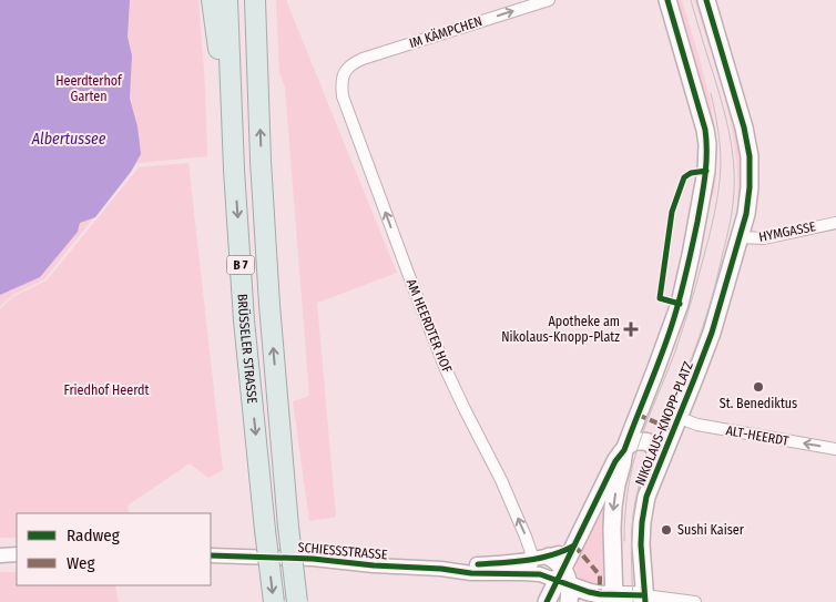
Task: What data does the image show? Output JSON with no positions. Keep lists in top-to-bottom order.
{
  "streets": {
    "highway": ["B 7", "BRÜSSELER STRASSE"],
    "main road": ["NIKOLAUS-KNOPP-PLATZ"],
    "street": [
      "IM KÄMPCHEN",
      "HYMGASSE",
      "AM HEERDTER HOF",
      "ALT-HEERDT",
      "SCHIESSSTRASSE"
    ]
  },
  "crossings": [
    ["IM KÄMPCHEN", "AM HEERDTER HOF"],
    ["HYMGASSE", "NIKOLAUS-KNOPP-PLATZ"],
    ["AM HEERDTER HOF", "SCHIESSSTRASSE"],
    ["NIKOLAUS-KNOPP-PLATZ", "ALT-HEERDT"],
    ["NIKOLAUS-KNOPP-PLATZ", "SCHIESSSTRASSE"]
  ],
  "one_way": ["IM KÄMPCHEN", "AM HEERDTER HOF", "ALT-HEERDT"],
  "water": ["Albertussee"],
  "parks": ["Heerdterhof Garten", "Friedhof Heerdt"],
  "places": {
    "health": ["Apotheke am Nikolaus-Knopp-Platz"],
    "other": ["St. Benediktus", "Sushi Kaiser"]
  },
  "legend": ["Radweg", "Weg"]
}
